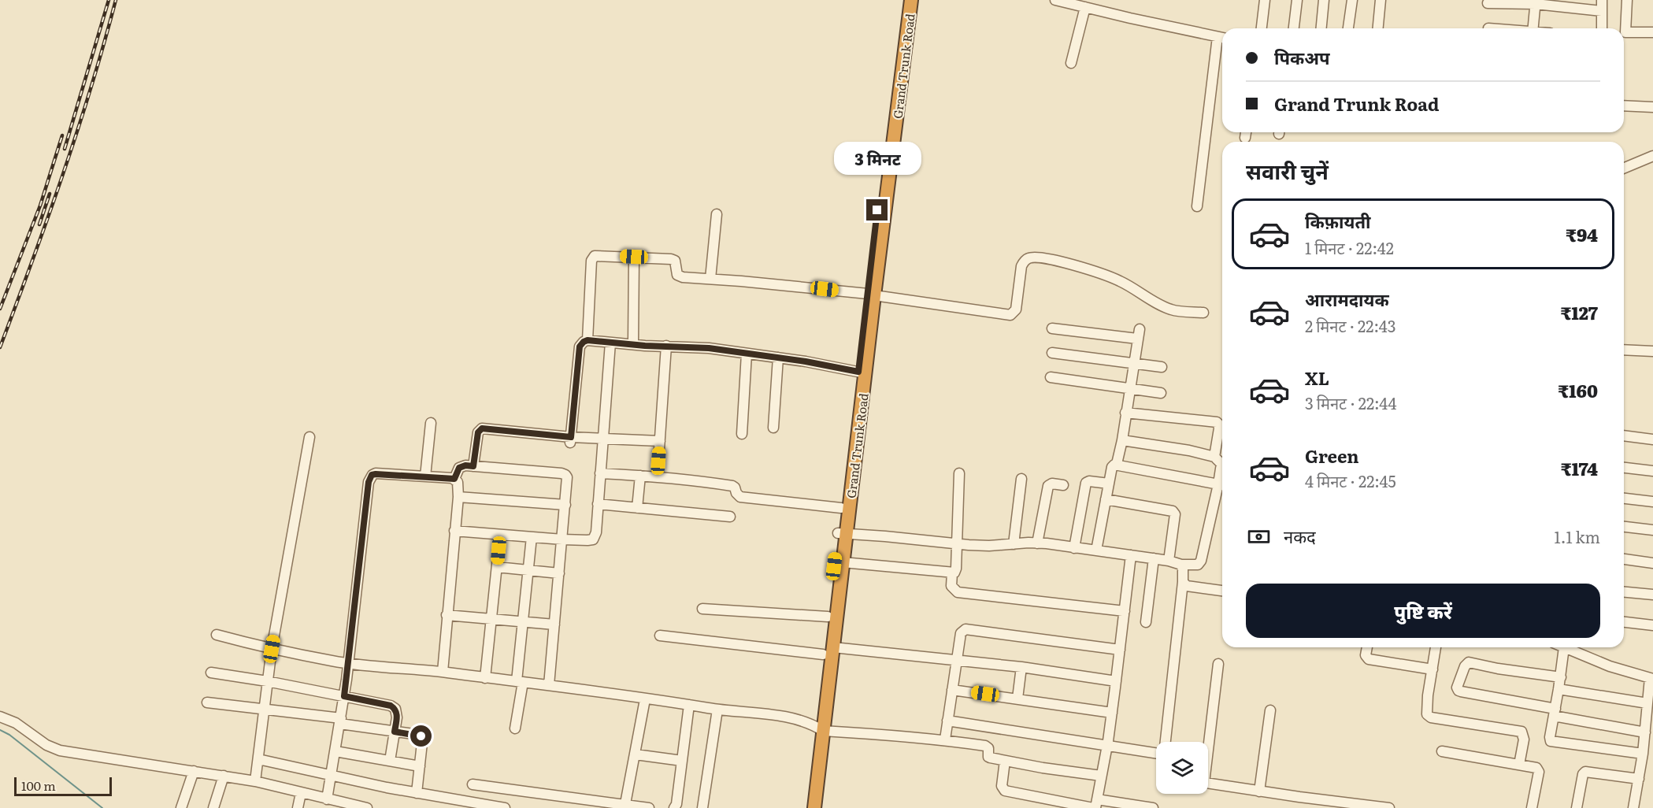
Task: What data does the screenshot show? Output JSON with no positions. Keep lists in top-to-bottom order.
{
  "streets": {
    "highway": ["Grand Trunk Road"]
  },
  "scale_bar": "100 m",
  "page": {
    "banner": ["पिकअप", "Grand Trunk Road"],
    "bubble": "3 मिनट",
    "heading": "सवारी चुनें",
    "list": [
      {
        "name": "किफ़ायती",
        "note": "1 मिनट · 22:42",
        "value": "₹94"
      },
      {
        "name": "आरामदायक",
        "note": "2 मिनट · 22:43",
        "value": "₹127"
      },
      {
        "name": "XL",
        "note": "3 मिनट · 22:44",
        "value": "₹160"
      },
      {
        "name": "Green",
        "note": "4 मिनट · 22:45",
        "value": "₹174"
      }
    ],
    "pay": ["नकद", "1.1 km"],
    "buttons": "पुष्टि करें",
    "scale": "100 m"
  }
}
